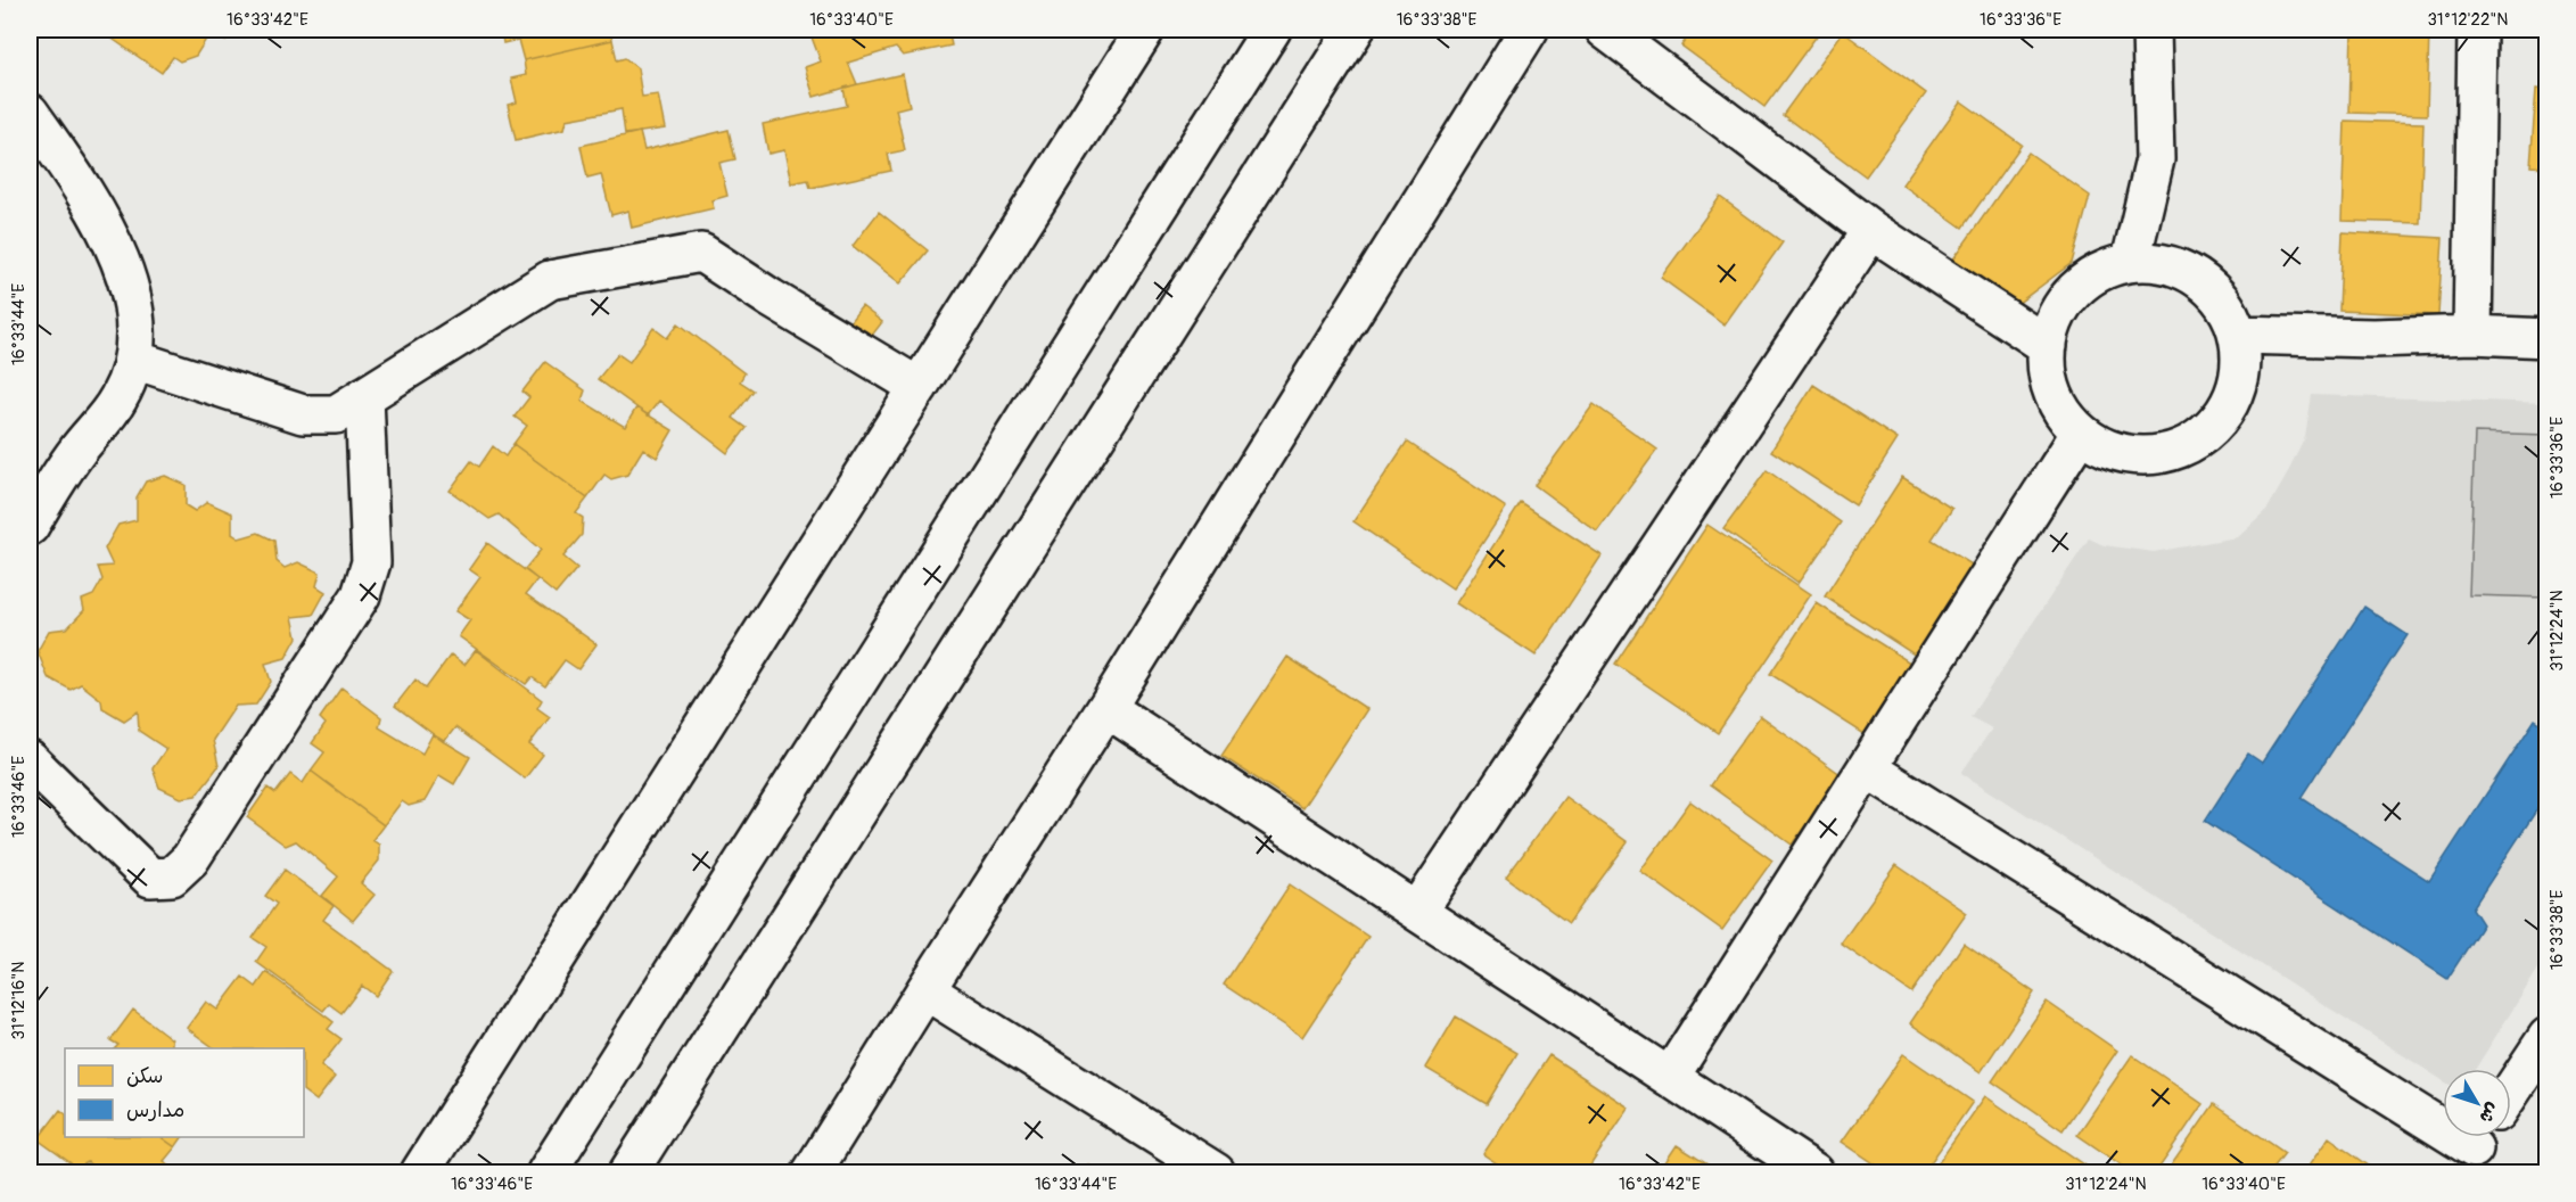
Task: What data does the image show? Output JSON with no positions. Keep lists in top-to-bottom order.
{
  "legend": ["سكن", "مدارس"],
  "north": "bottom right",
  "coordinates": [
    "16°33'42\"E",
    "16°33'40\"E",
    "16°33'38\"E",
    "16°33'36\"E",
    "31°12'22\"N",
    "16°33'44\"E",
    "31°12'24\"N",
    "16°33'46\"E",
    "31°12'16\"N"
  ]
}
